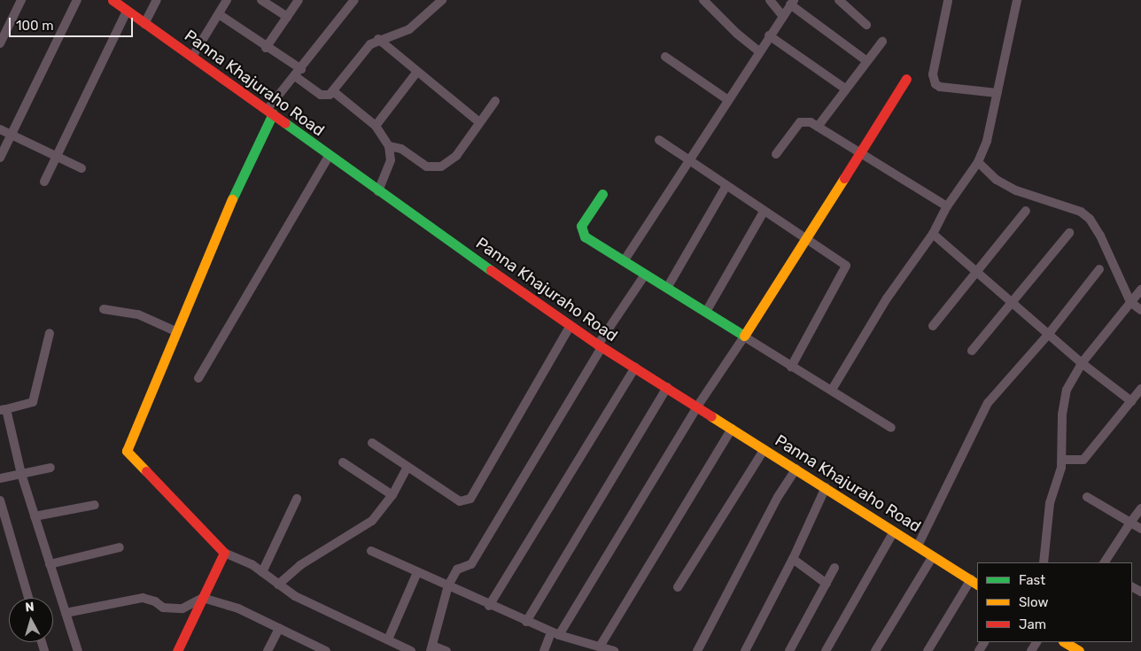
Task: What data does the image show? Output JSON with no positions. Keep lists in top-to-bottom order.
{
  "streets": {
    "street": ["Panna Khajuraho Road"]
  },
  "legend": ["Fast", "Slow", "Jam"],
  "scale_bar": "100 m",
  "north": "top"
}
